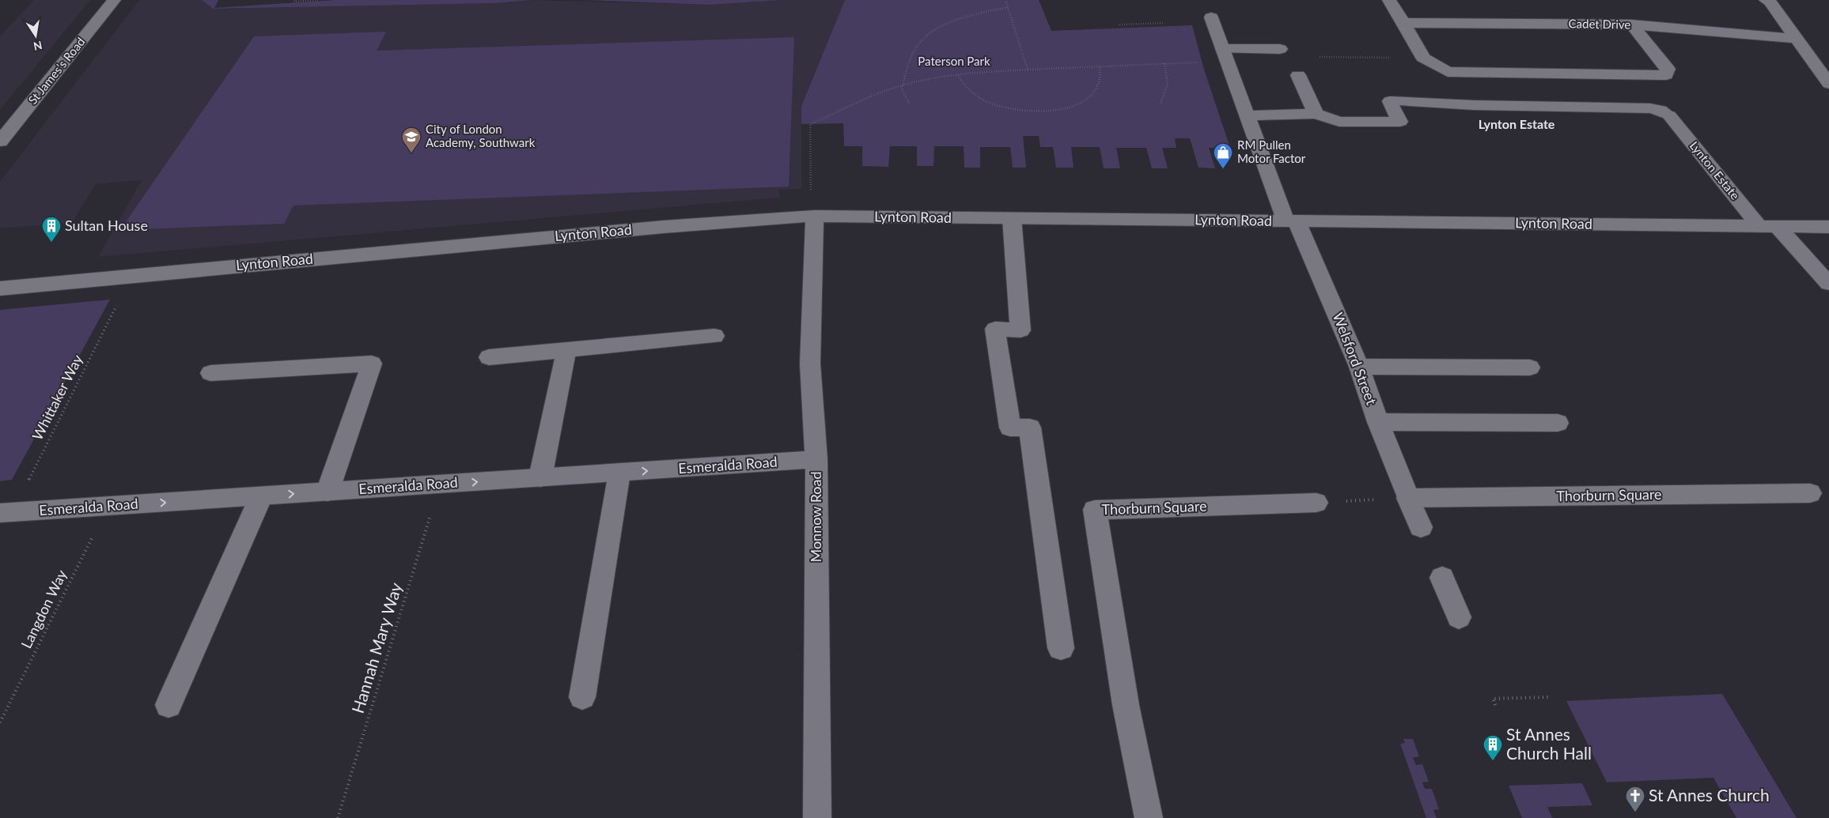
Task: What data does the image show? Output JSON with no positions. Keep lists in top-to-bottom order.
{
  "streets": {
    "street": [
      "Cadet Drive",
      "St James's Road",
      "Lynton Estate",
      "Lynton Road",
      "Welsford Street",
      "Esmeralda Road",
      "Thorburn Square",
      "Monnow Road"
    ],
    "path": ["Whittaker Way", "Langdon Way", "Hannah Mary Way"]
  },
  "crossings": [
    ["Lynton Estate", "Lynton Road"],
    ["Lynton Road", "Welsford Street"],
    ["Lynton Road", "Monnow Road"],
    ["Welsford Street", "Thorburn Square"],
    ["Whittaker Way", "Esmeralda Road"],
    ["Esmeralda Road", "Monnow Road"],
    ["Esmeralda Road", "Langdon Way"],
    ["Esmeralda Road", "Hannah Mary Way"]
  ],
  "one_way": ["Esmeralda Road"],
  "districts": ["Lynton Estate"],
  "parks": ["Paterson Park"],
  "places": {
    "school or university": ["City of London Academy, Southwark"],
    "shop": ["RM Pullen Motor Factor"],
    "building": ["Sultan House", "St Annes Church Hall"],
    "church": ["St Annes Church"]
  },
  "north": "bottom"
}
